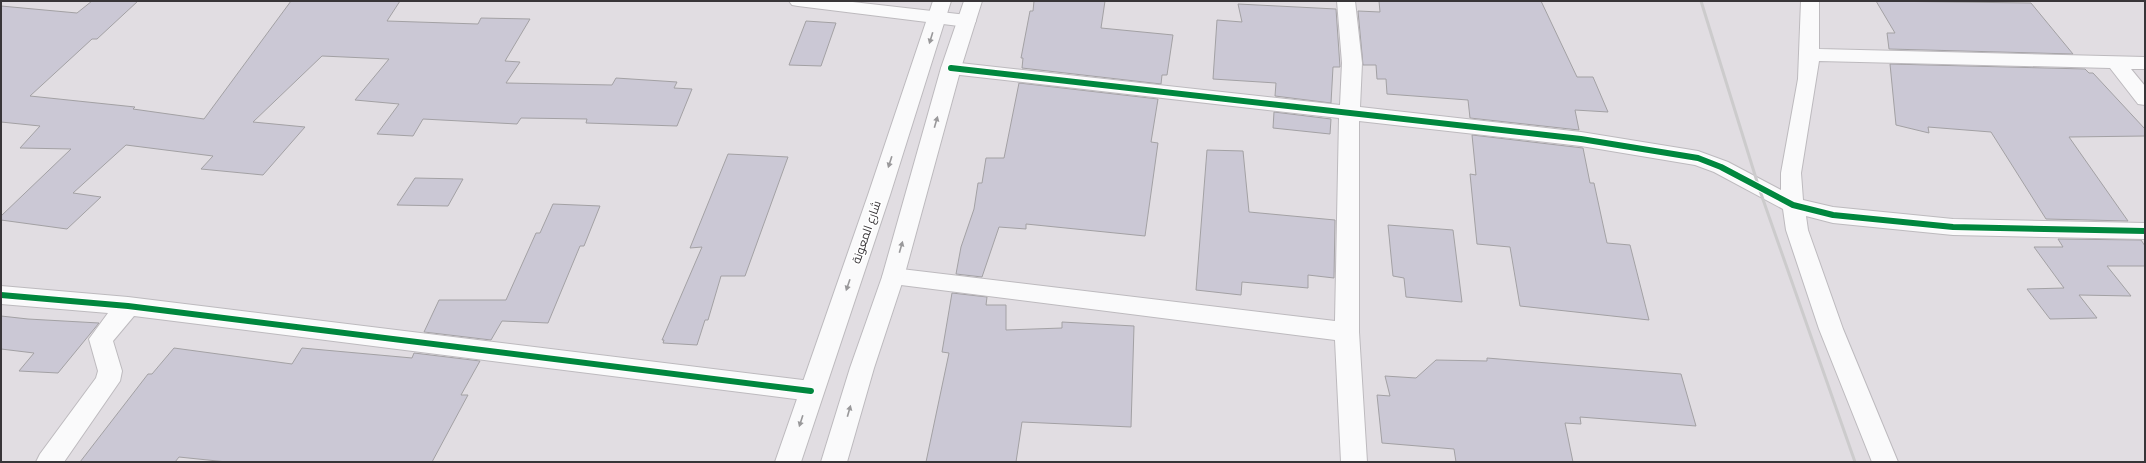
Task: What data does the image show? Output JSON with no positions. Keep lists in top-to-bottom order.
{
  "streets": {
    "main road": ["شارع المعونة"]
  }
}
